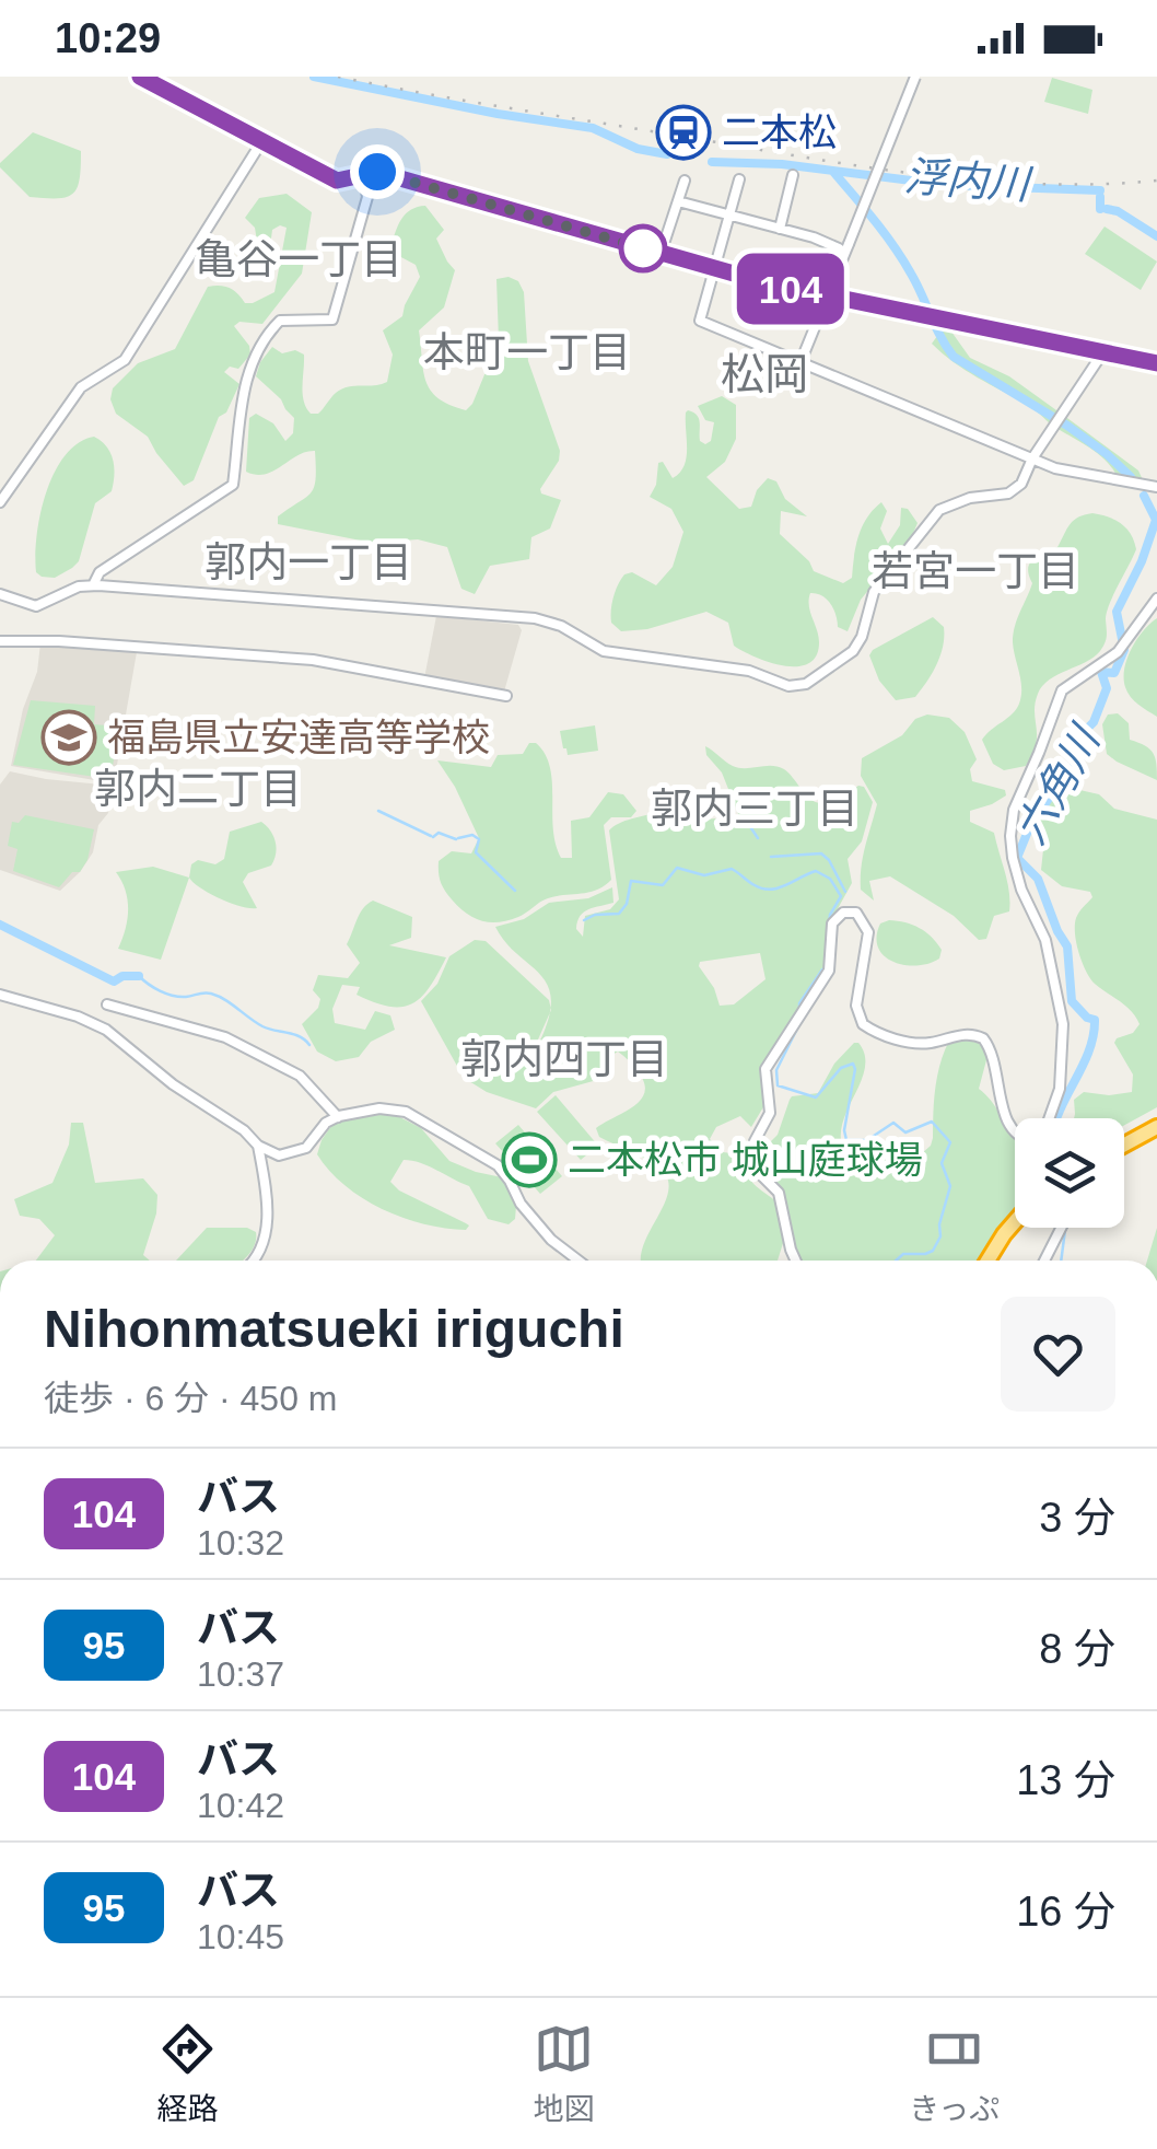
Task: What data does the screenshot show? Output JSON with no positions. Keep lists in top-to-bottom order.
{
  "districts": [
    "亀谷一丁目",
    "本町一丁目",
    "松岡",
    "郭内一丁目",
    "若宮一丁目",
    "郭内二丁目",
    "郭内三丁目",
    "郭内四丁目"
  ],
  "water": ["浮内川", "六角川"],
  "places": {
    "station": ["二本松"],
    "school or university": ["福島県立安達高等学校"],
    "sports": ["二本松市 城山庭球場"]
  },
  "lines": ["bus line 104"],
  "page": {
    "status": "10:29",
    "on_map": "104",
    "heading": ["Nihonmatsueki iriguchi", "徒歩 · 6 分 · 450 m"],
    "list": [
      {
        "mark": "104",
        "name": "バス",
        "note": "10:32",
        "value": "3 分"
      },
      {
        "mark": "95",
        "name": "バス",
        "note": "10:37",
        "value": "8 分"
      },
      {
        "mark": "104",
        "name": "バス",
        "note": "10:42",
        "value": "13 分"
      },
      {
        "mark": "95",
        "name": "バス",
        "note": "10:45",
        "value": "16 分"
      }
    ],
    "tabs": ["経路", "地図", "きっぷ"]
  }
}
